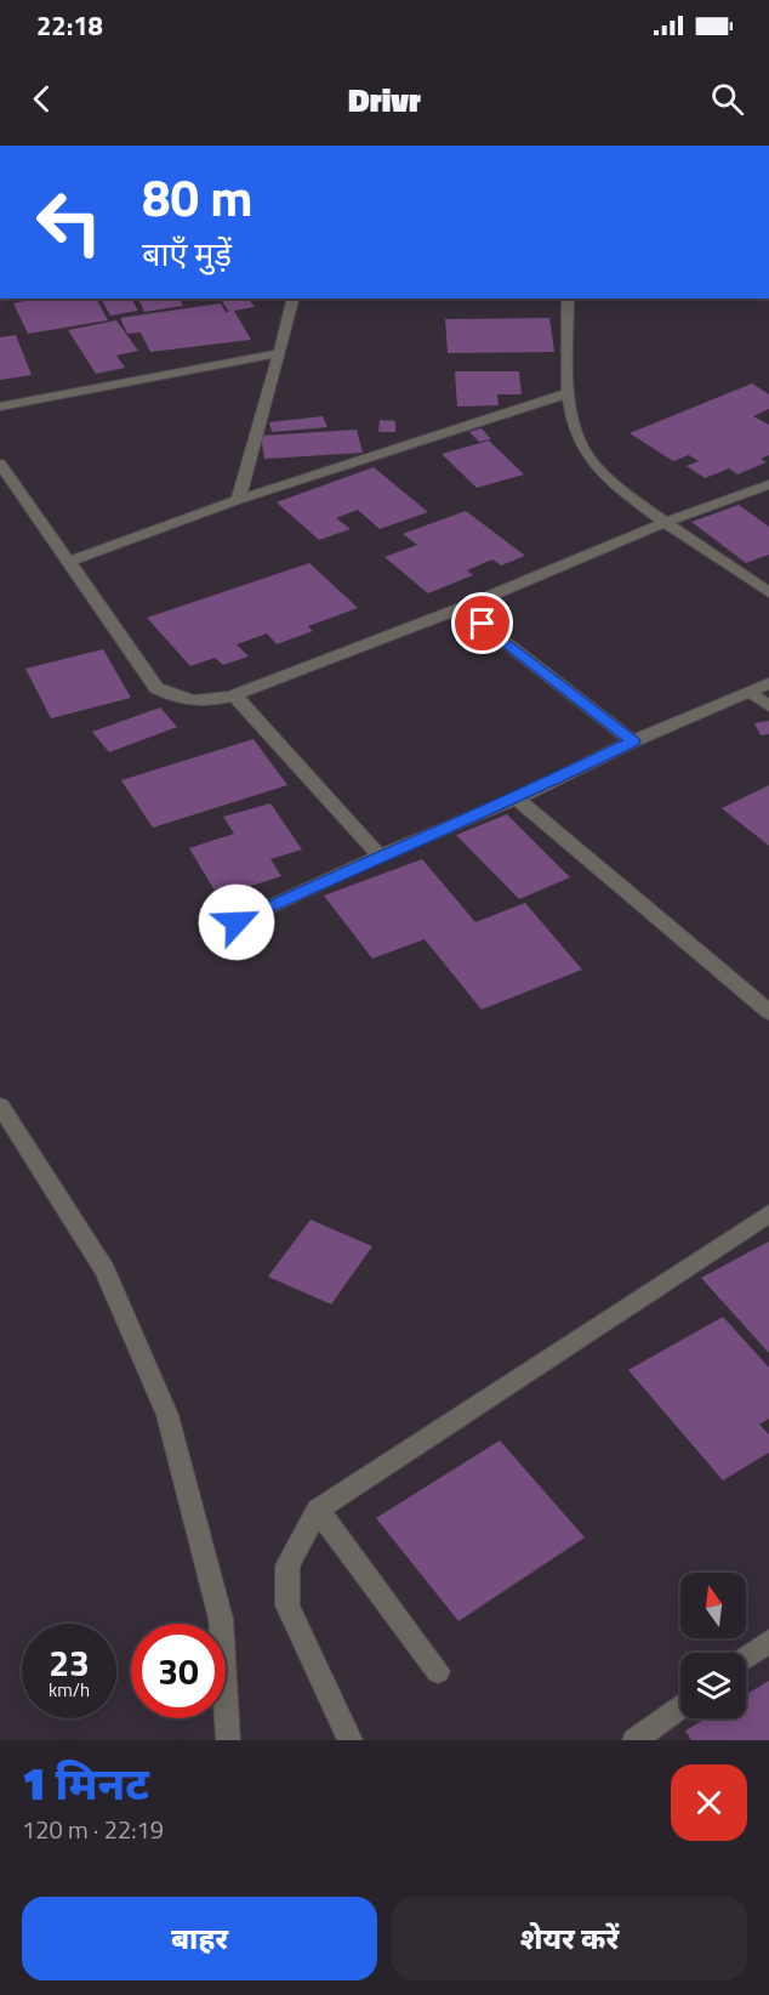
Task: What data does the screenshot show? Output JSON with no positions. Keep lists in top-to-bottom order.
{
  "north": "top",
  "page": {
    "status": "22:18",
    "header": "Drivr",
    "turn": ["80 m", "बाएँ मुड़ें"],
    "speed": "23 km/h",
    "limit": "30",
    "heading": ["1 मिनट", "120 m · 22:19"],
    "buttons": ["बाहर", "शेयर करें"]
  }
}
